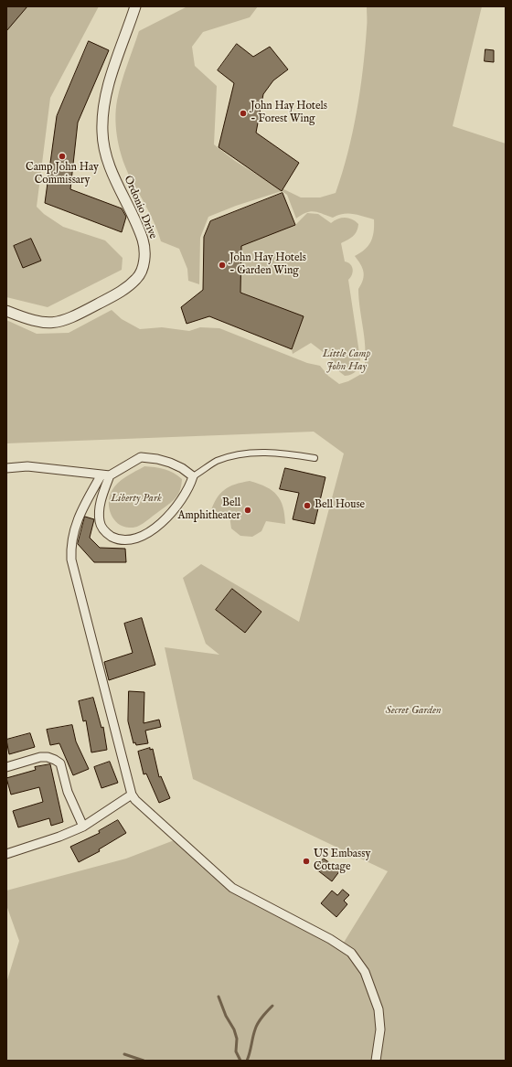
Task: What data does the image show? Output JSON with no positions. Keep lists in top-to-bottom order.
{
  "streets": {
    "street": ["Ordonio Drive"]
  },
  "parks": ["Little Camp John Hay", "Liberty Park", "Secret Garden"],
  "places": [
    "John Hay Hotels - Forest Wing",
    "Camp John Hay Commissary",
    "John Hay Hotels - Garden Wing",
    "Bell House",
    "Bell Amphitheater",
    "US Embassy Cottage"
  ]
}
